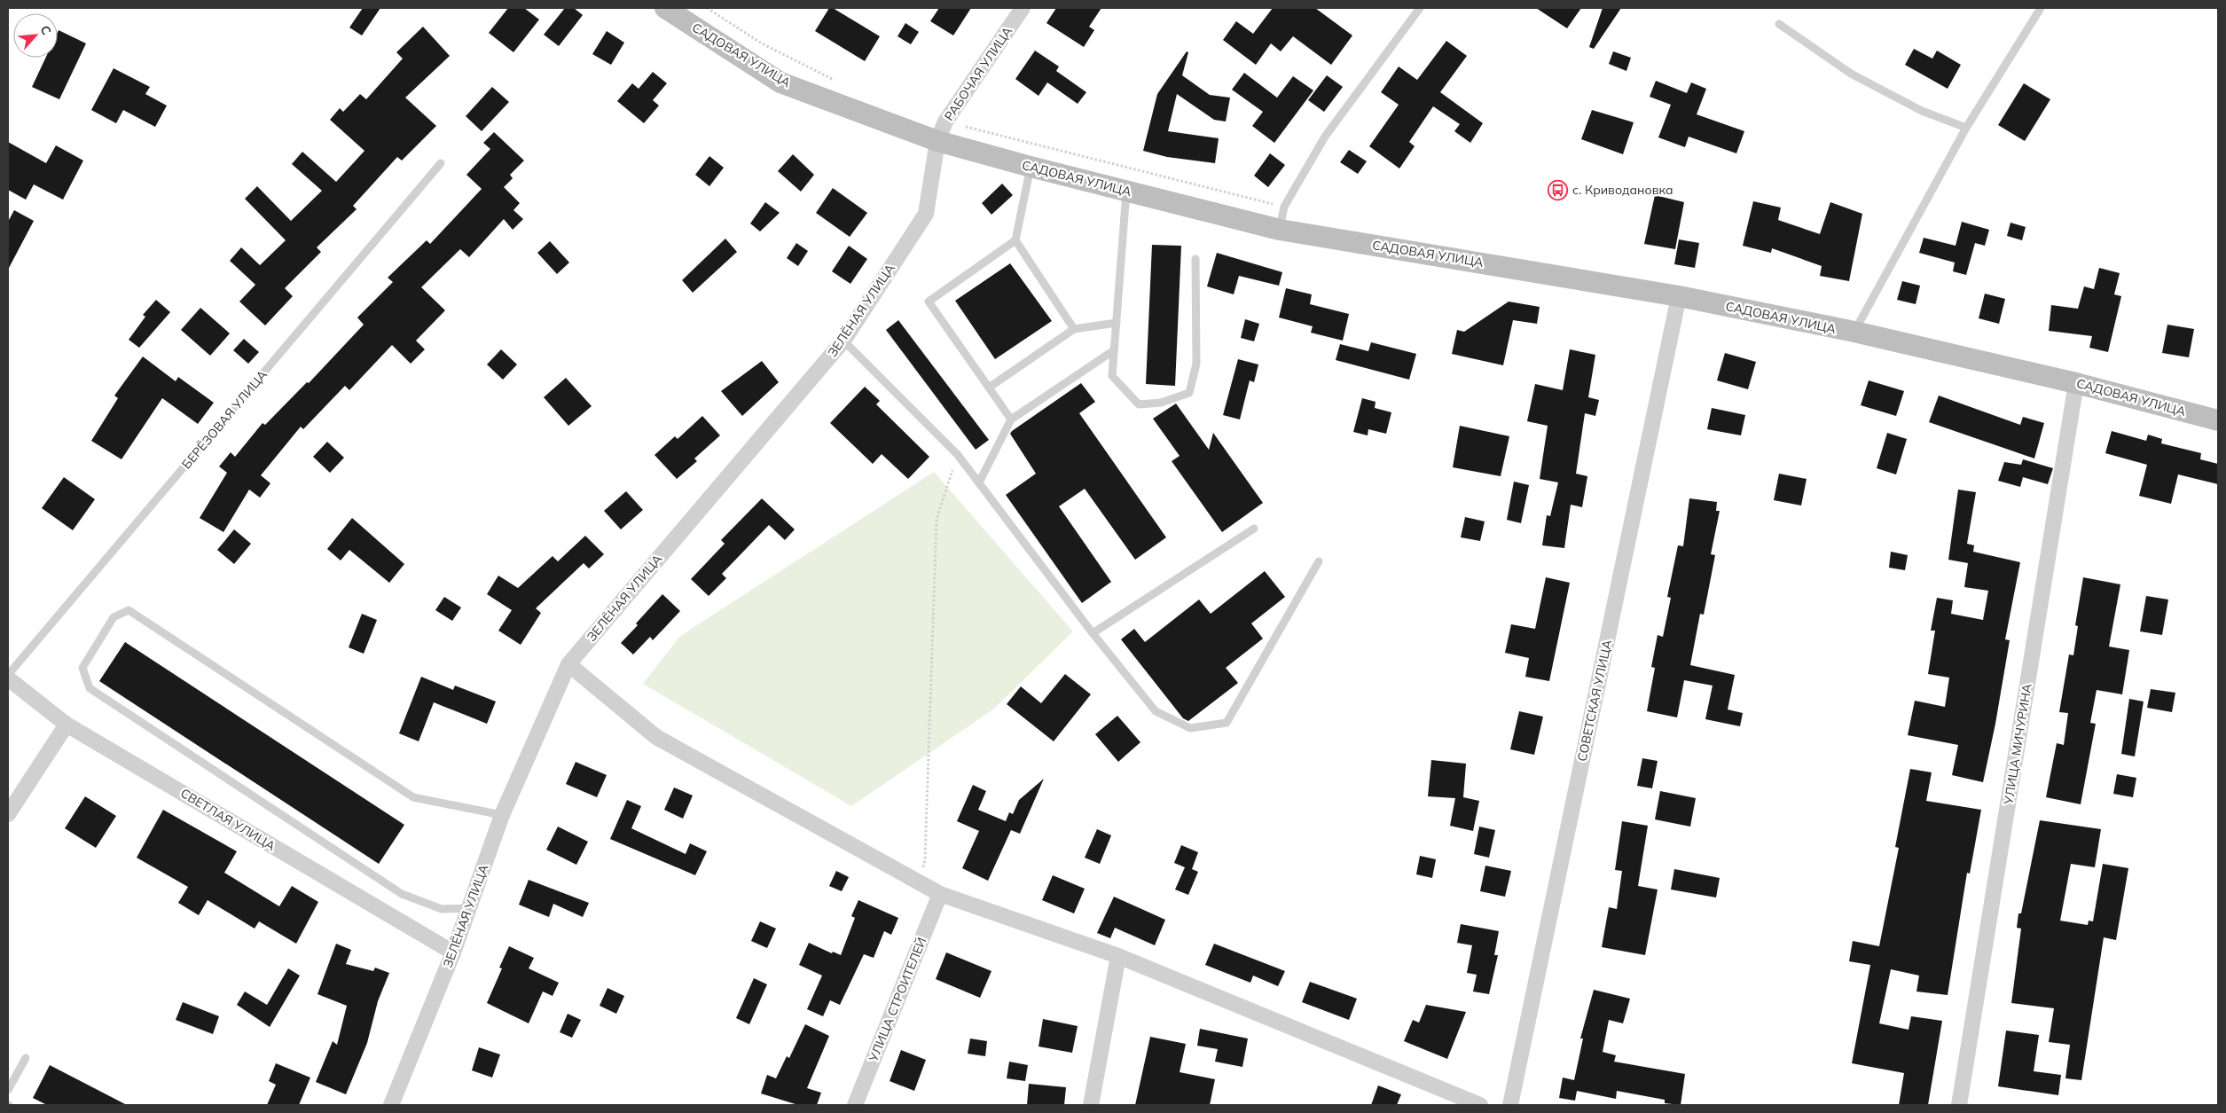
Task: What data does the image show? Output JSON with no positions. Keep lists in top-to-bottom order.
{
  "streets": {
    "street": [
      "САДОВАЯ УЛИЦА",
      "РАБОЧАЯ УЛИЦА",
      "ЗЕЛЁНАЯ УЛИЦА",
      "СОВЕТСКАЯ УЛИЦА",
      "УЛИЦА МИЧУРИНА",
      "СВЕТЛАЯ УЛИЦА",
      "УЛИЦА СТРОИТЕЛЕЙ"
    ],
    "lane": ["БЕРЁЗОВАЯ УЛИЦА"]
  },
  "crossings": [
    ["САДОВАЯ УЛИЦА", "РАБОЧАЯ УЛИЦА"],
    ["САДОВАЯ УЛИЦА", "ЗЕЛЁНАЯ УЛИЦА"],
    ["САДОВАЯ УЛИЦА", "СОВЕТСКАЯ УЛИЦА"],
    ["САДОВАЯ УЛИЦА", "УЛИЦА МИЧУРИНА"],
    ["РАБОЧАЯ УЛИЦА", "ЗЕЛЁНАЯ УЛИЦА"],
    ["ЗЕЛЁНАЯ УЛИЦА", "СВЕТЛАЯ УЛИЦА"]
  ],
  "places": {
    "bus stop": ["с. Криводановка"]
  },
  "north": "top right"
}
